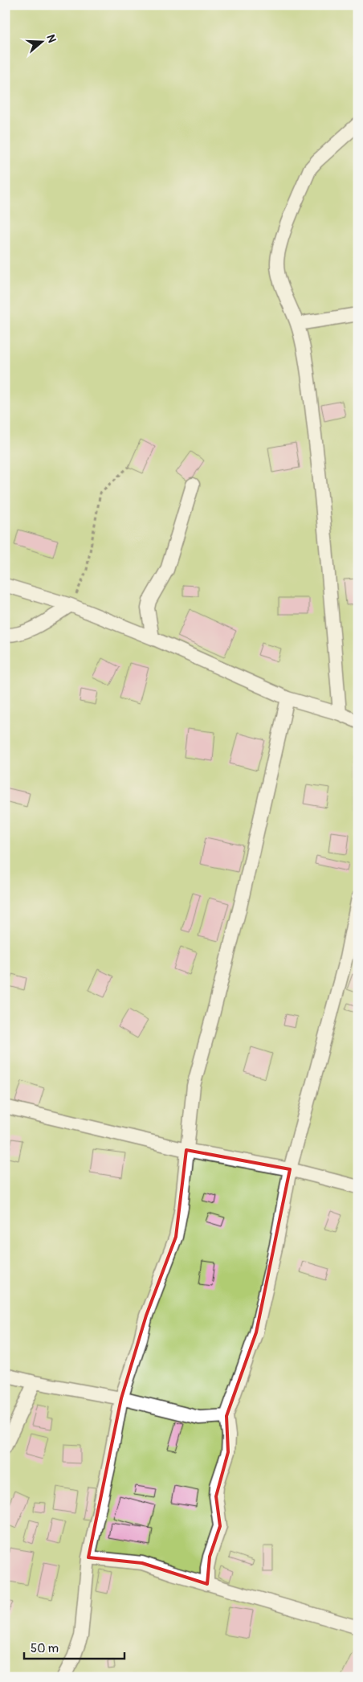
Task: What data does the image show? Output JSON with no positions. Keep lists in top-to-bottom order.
{
  "scale_bar": "50 m",
  "north": "right"
}
